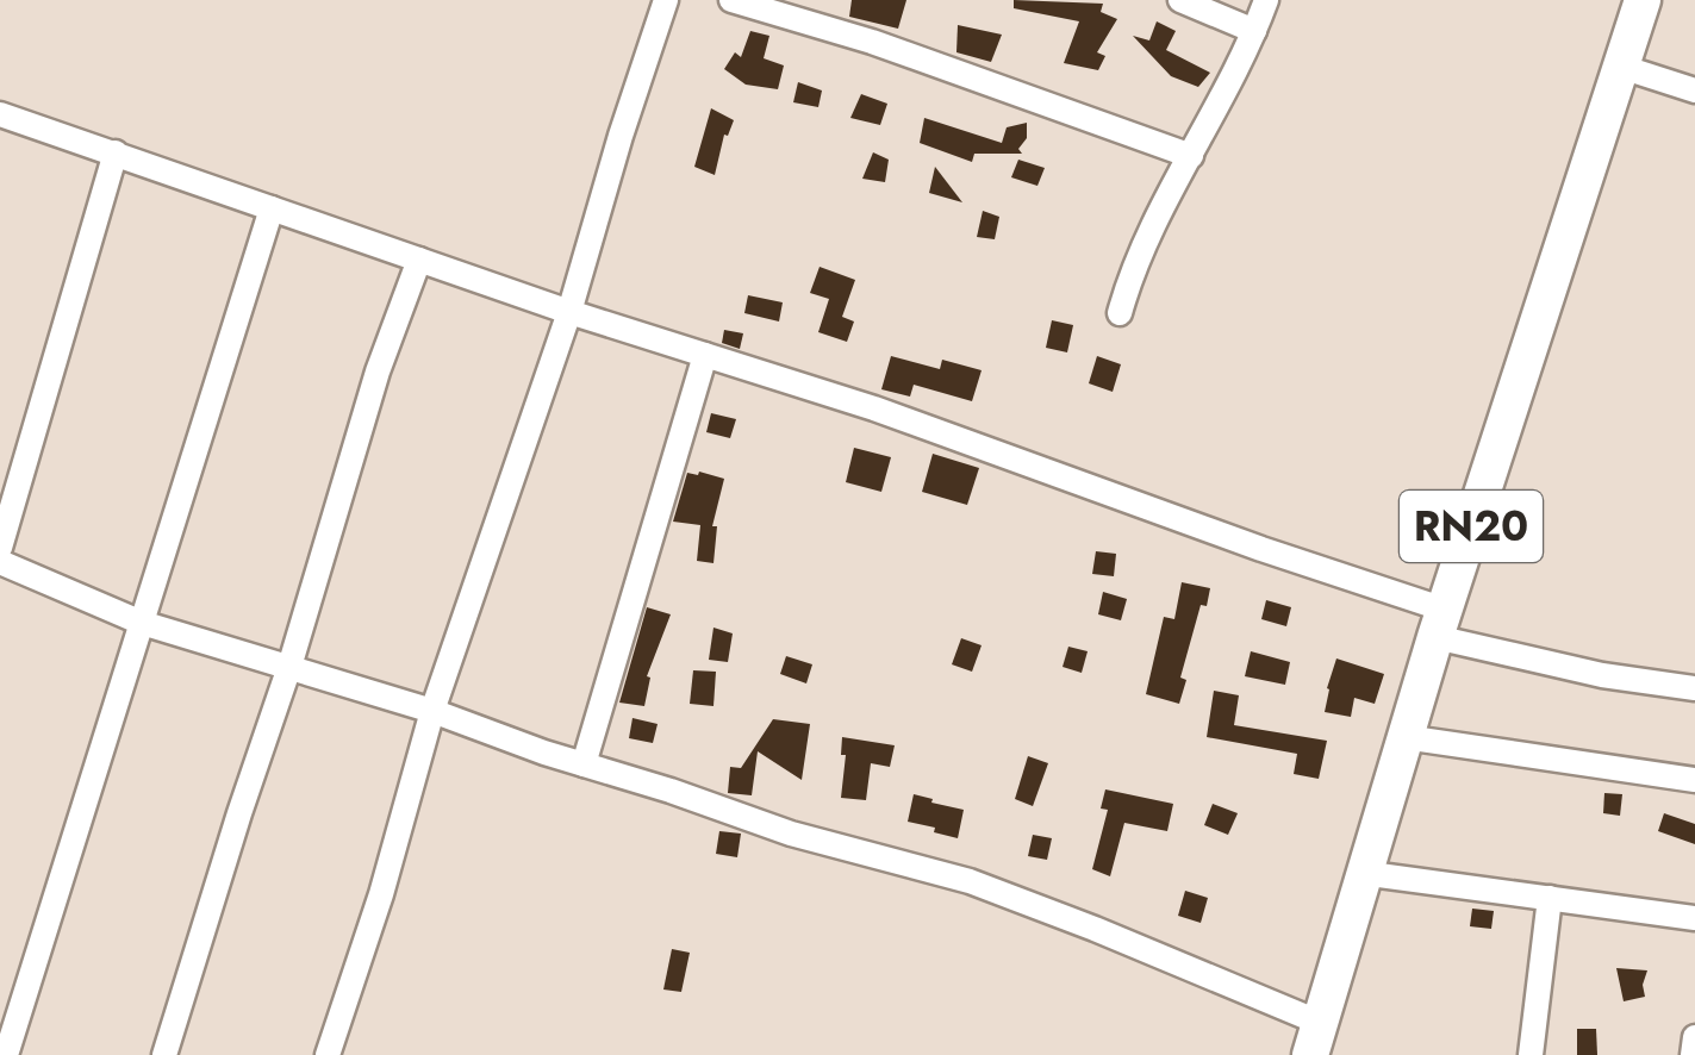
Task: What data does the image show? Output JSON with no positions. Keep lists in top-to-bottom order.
{
  "streets": {
    "main road": ["RN20"]
  }
}
